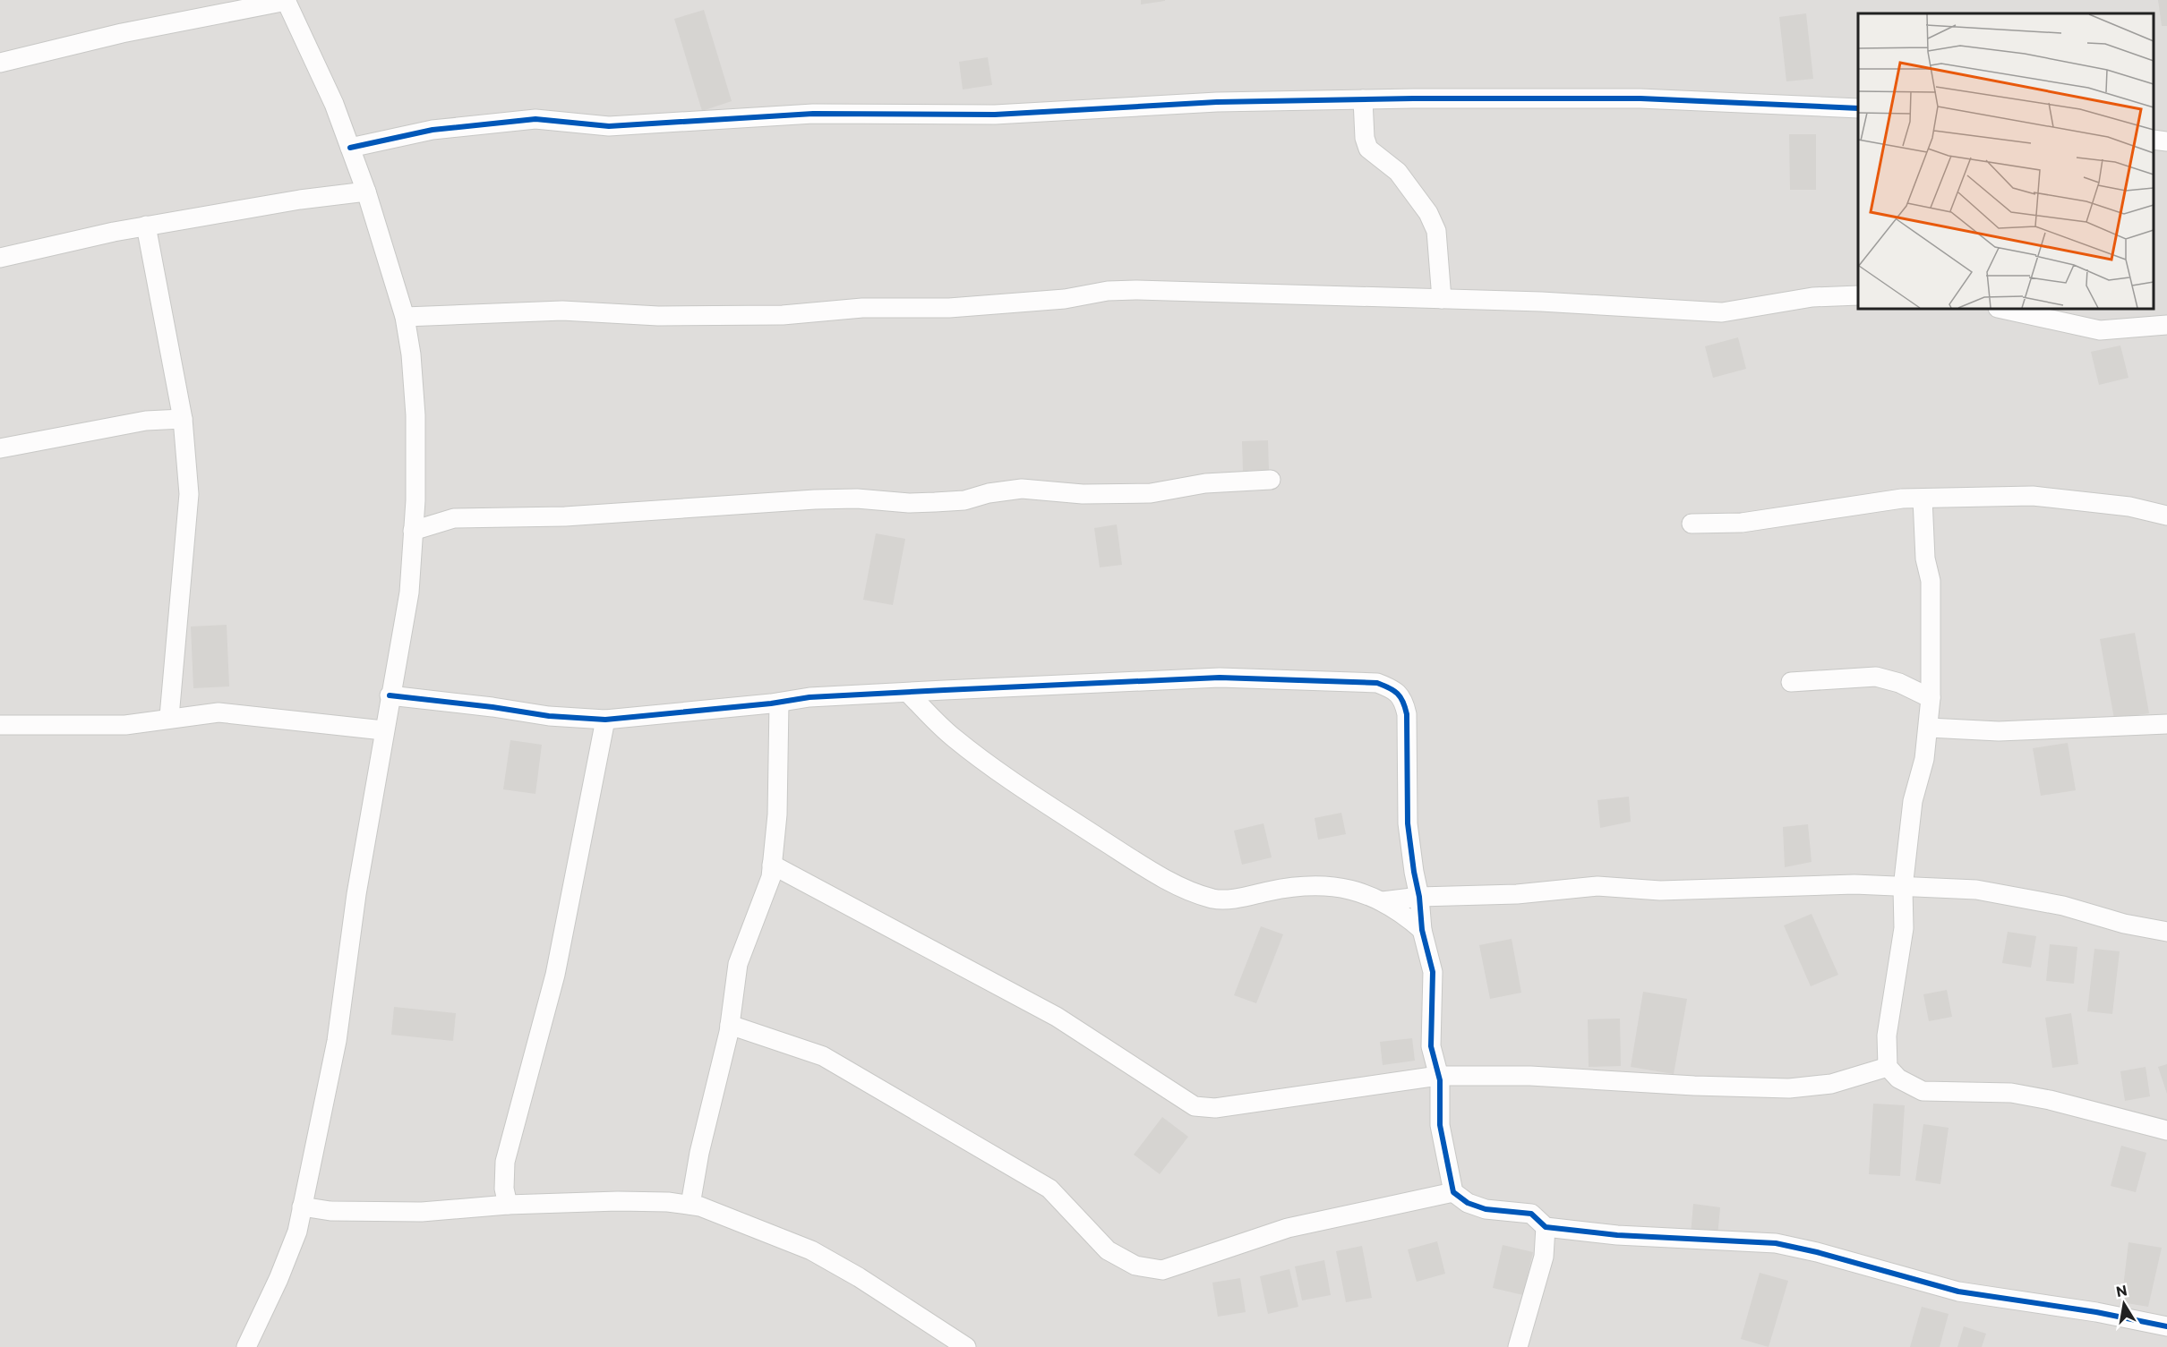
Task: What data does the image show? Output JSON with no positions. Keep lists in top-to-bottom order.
{
  "north": "top"
}
